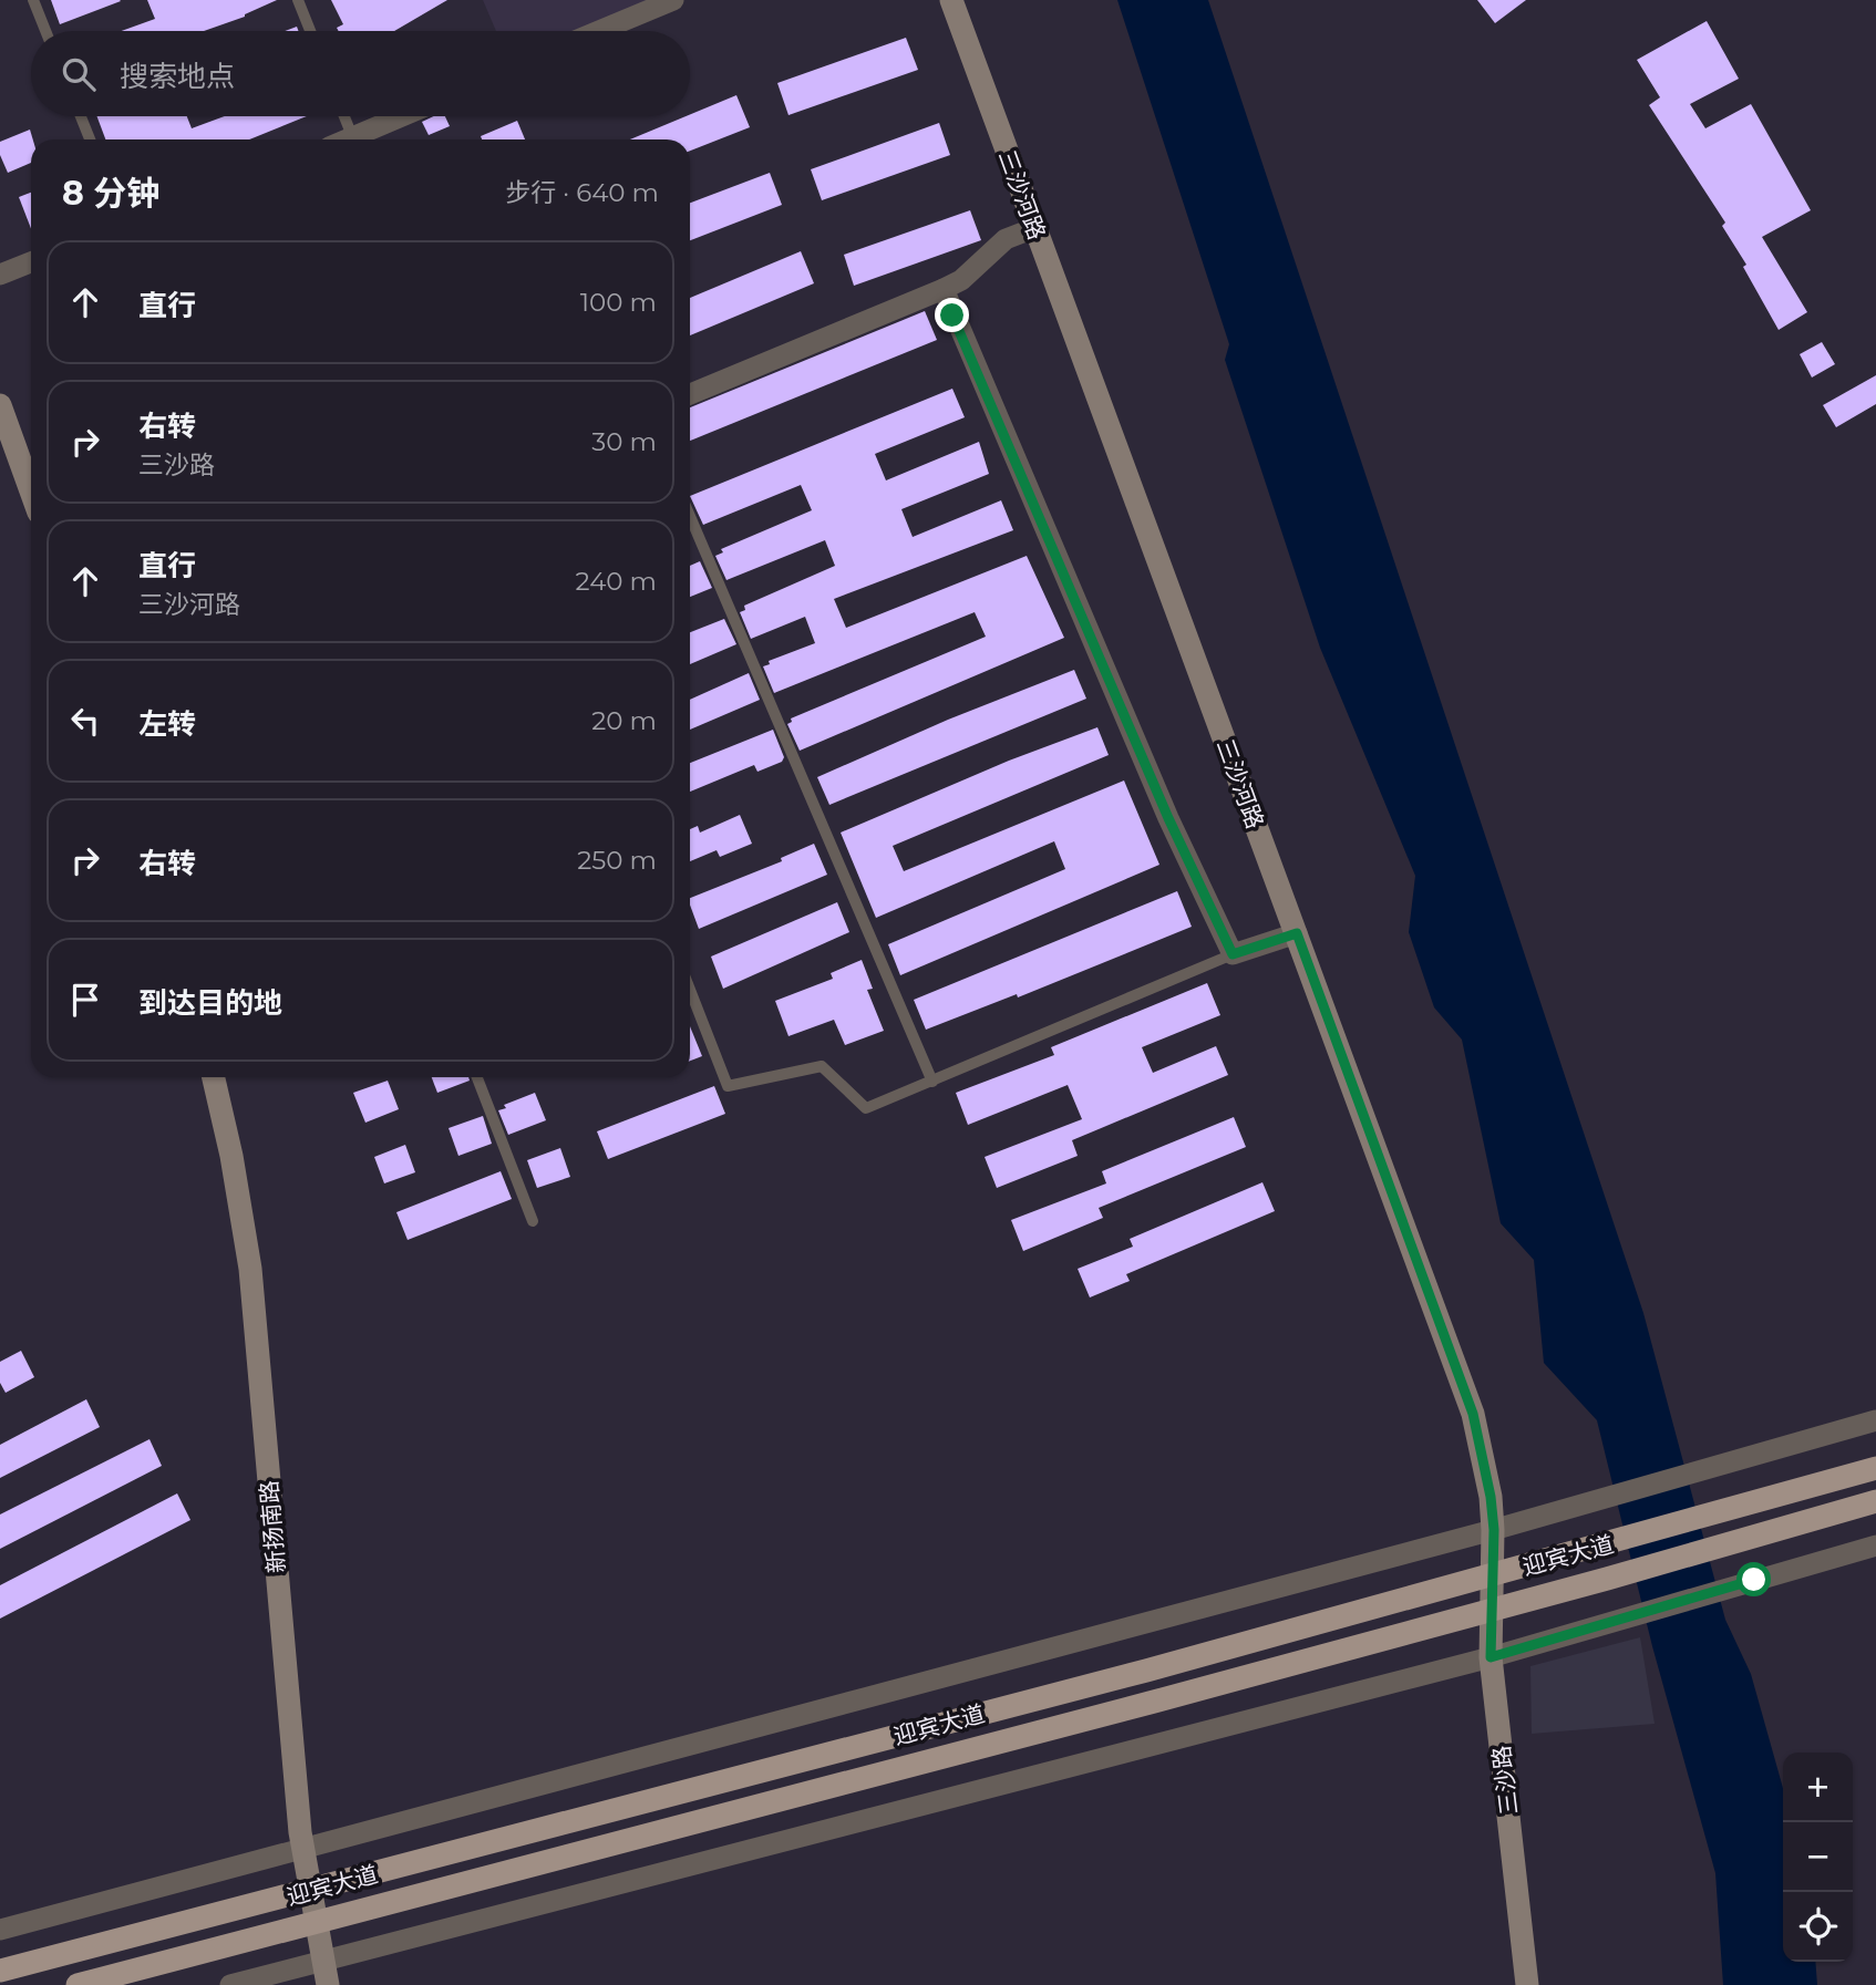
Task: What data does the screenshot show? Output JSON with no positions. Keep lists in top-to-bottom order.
{
  "streets": {
    "main road": ["迎宾大道"],
    "street": ["三沙河路", "新扬南路", "三沙路"]
  },
  "crossings": [
    ["三沙河路", "迎宾大道"],
    ["三沙河路", "三沙路"],
    ["新扬南路", "迎宾大道"],
    ["迎宾大道", "三沙路"]
  ],
  "page": {
    "search": "搜索地点",
    "heading": ["8 分钟", "步行 · 640 m"],
    "list": [
      ["直行", "100 m"],
      ["右转", "三沙路", "30 m"],
      ["直行", "三沙河路", "240 m"],
      ["左转", "20 m"],
      ["右转", "250 m"],
      "到达目的地"
    ],
    "map_buttons": ["+", "−"]
  }
}
